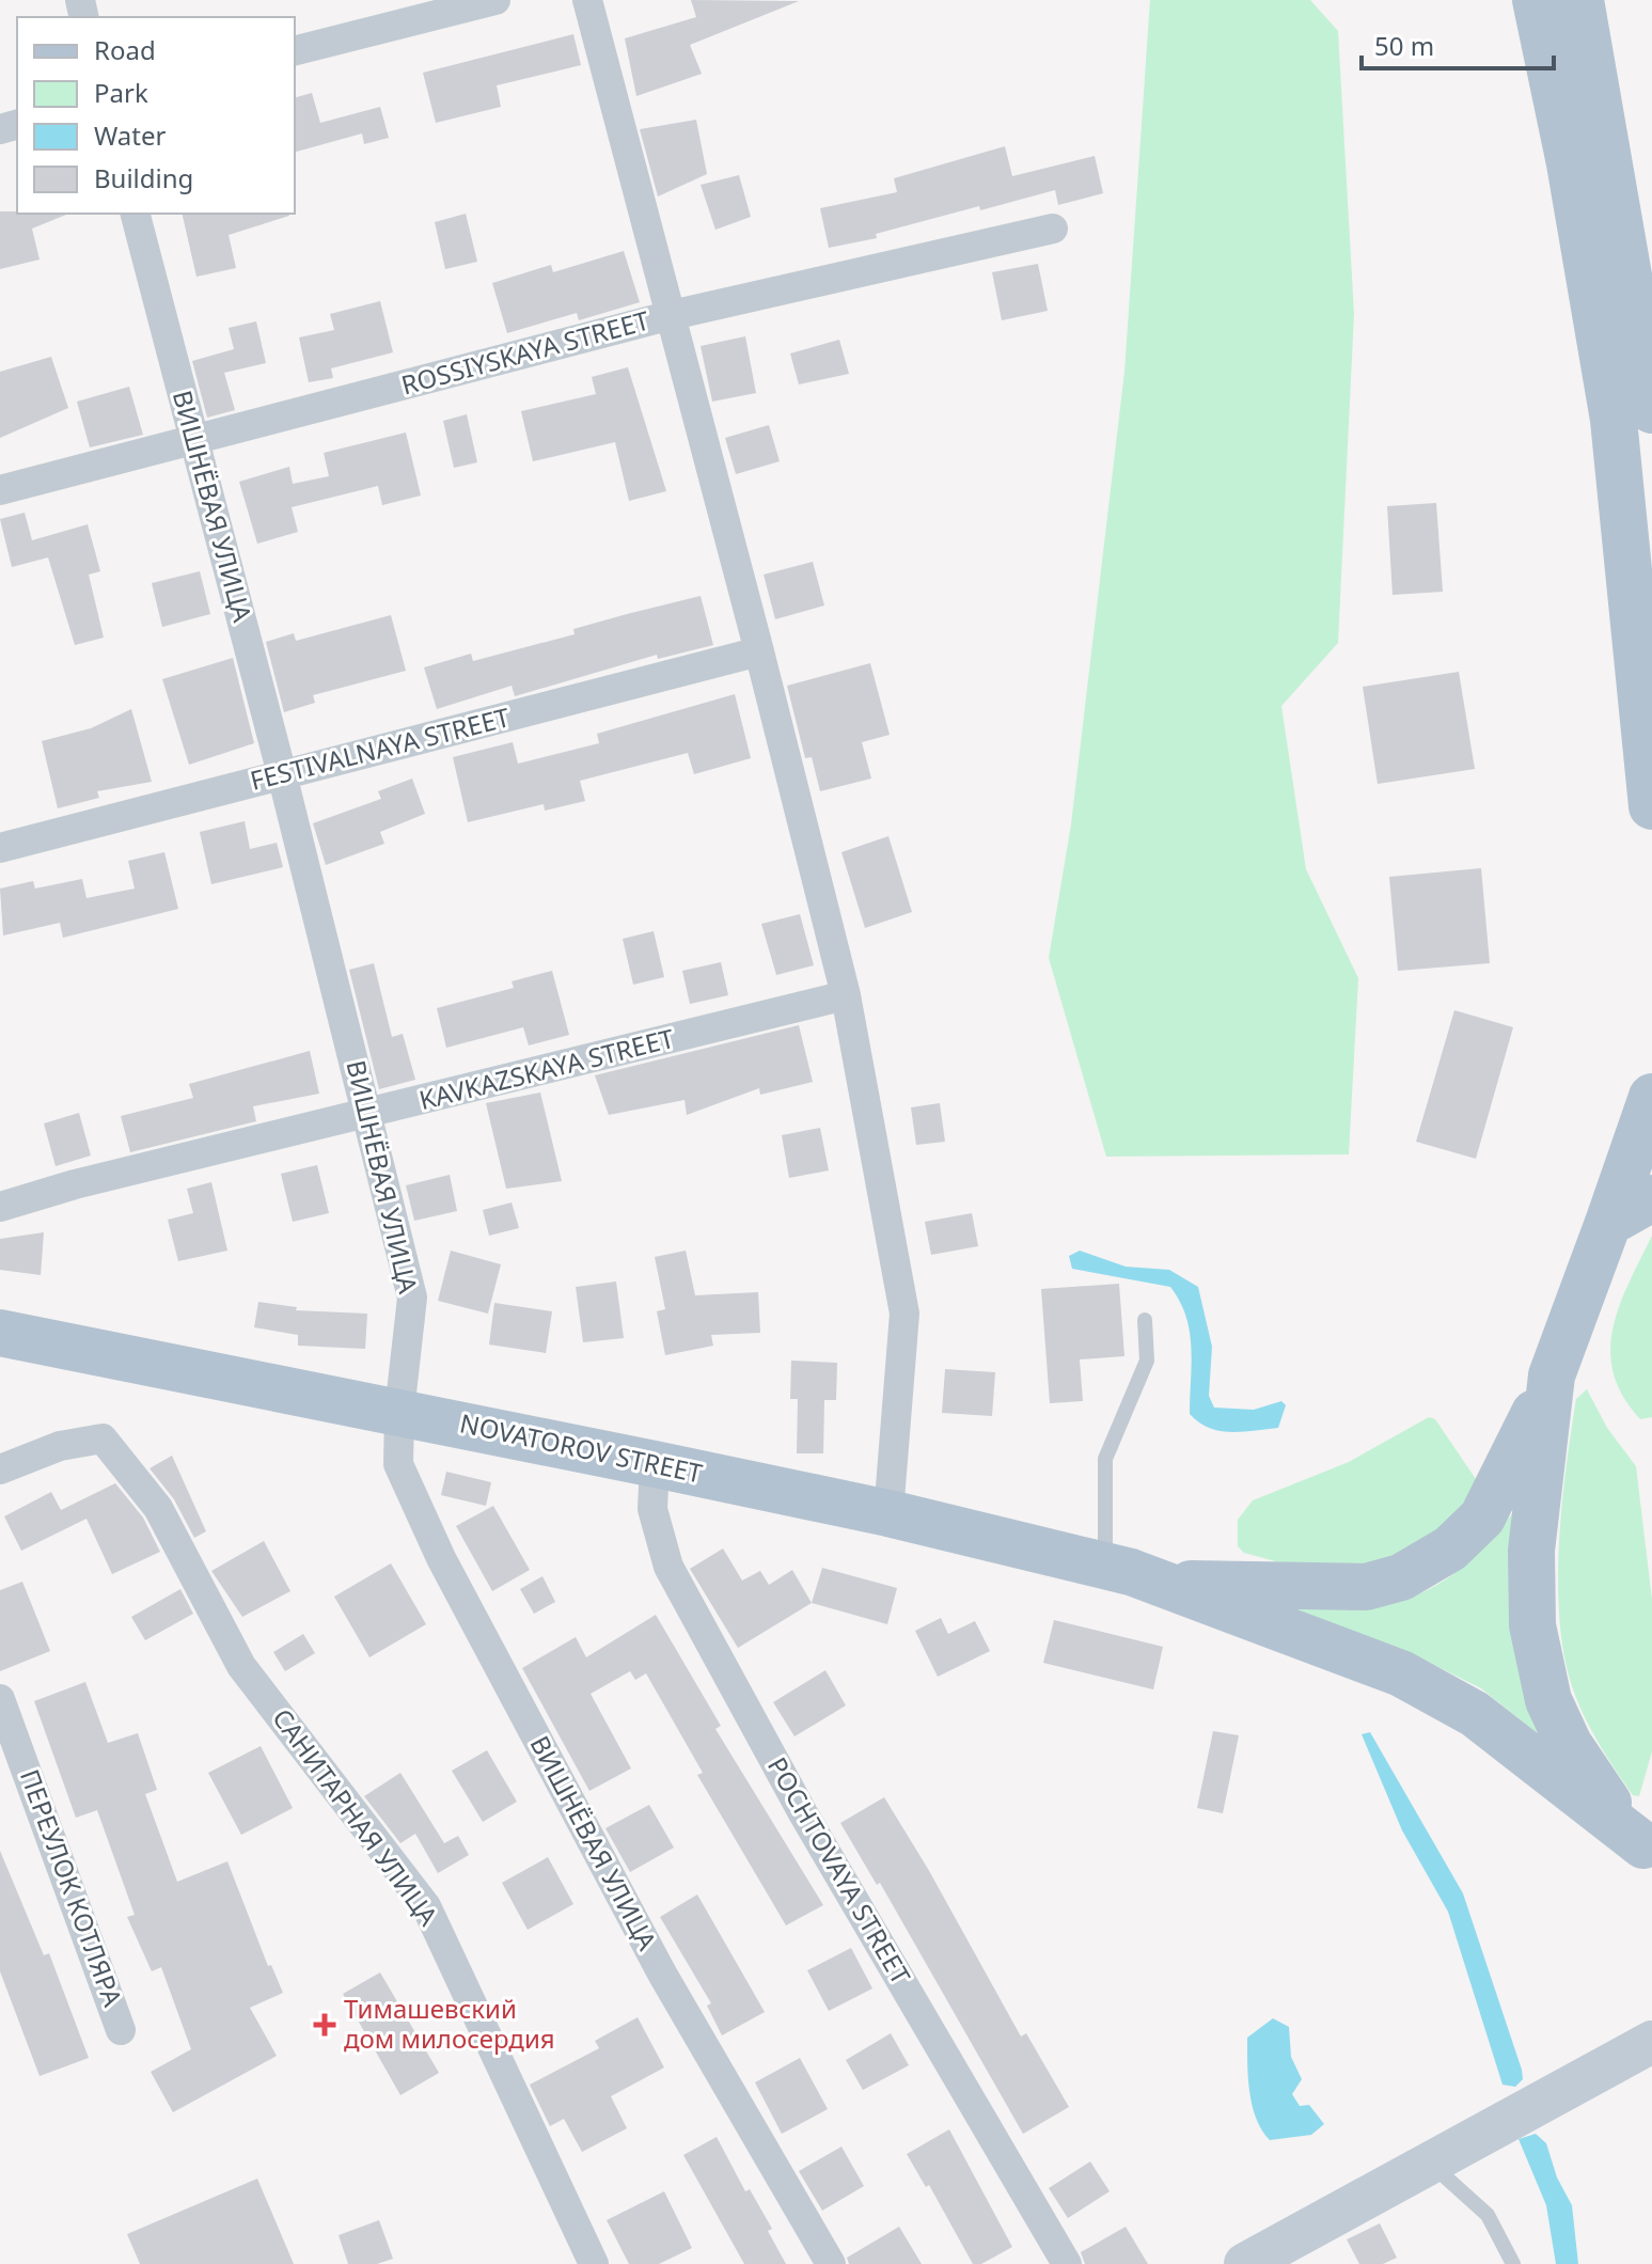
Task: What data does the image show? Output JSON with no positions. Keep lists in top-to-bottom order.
{
  "streets": {
    "main road": ["NOVATOROV STREET"],
    "street": [
      "ROSSIYSKAYA STREET",
      "ВИШНЁВАЯ УЛИЦА",
      "FESTIVALNAYA STREET",
      "KAVKAZSKAYA STREET",
      "САНИТАРНАЯ УЛИЦА",
      "POCHTOVAYA STREET",
      "ПЕРЕУЛОК КОТЛЯРА"
    ]
  },
  "crossings": [
    ["ROSSIYSKAYA STREET", "ВИШНЁВАЯ УЛИЦА"],
    ["ВИШНЁВАЯ УЛИЦА", "FESTIVALNAYA STREET"],
    ["ВИШНЁВАЯ УЛИЦА", "KAVKAZSKAYA STREET"],
    ["ВИШНЁВАЯ УЛИЦА", "NOVATOROV STREET"],
    ["NOVATOROV STREET", "POCHTOVAYA STREET"]
  ],
  "places": {
    "health": ["Тимашевский дом милосердия"]
  },
  "legend": [
    "Road",
    "Park",
    "Water",
    "Building"
  ],
  "scale_bar": "50 m"
}
